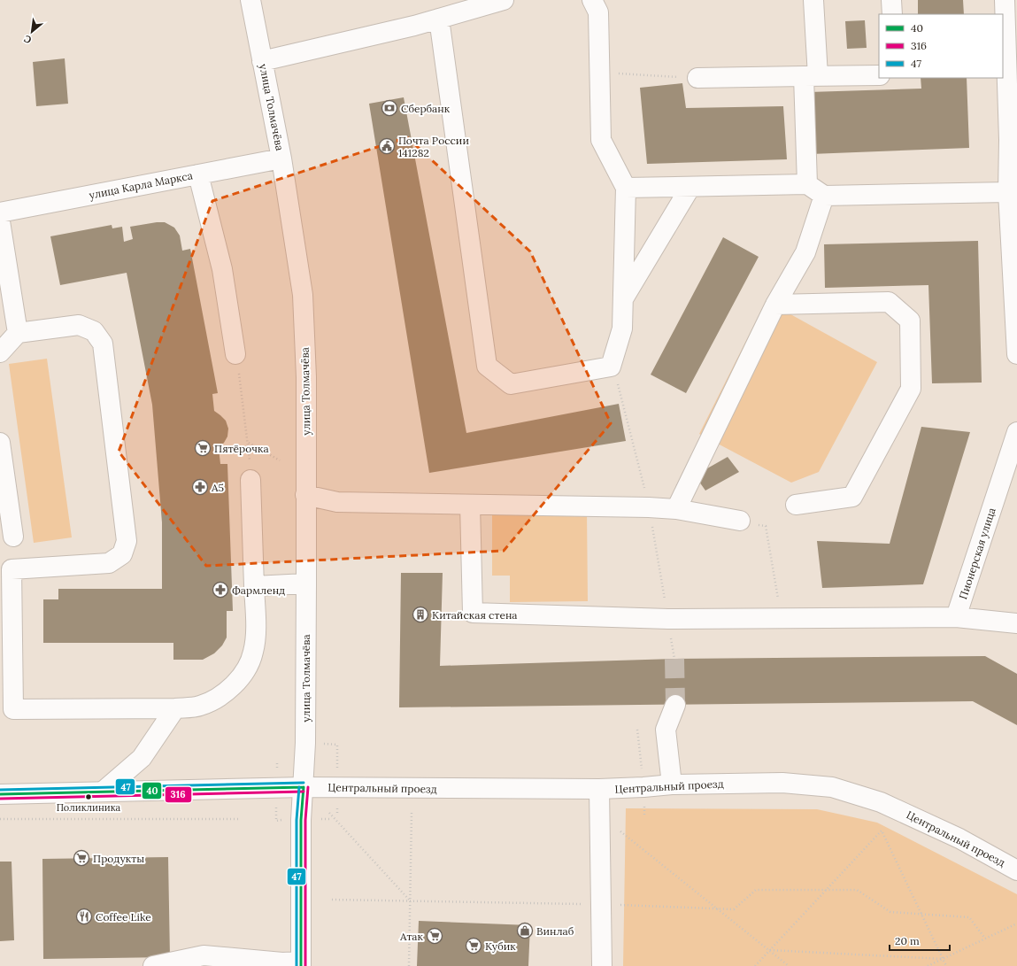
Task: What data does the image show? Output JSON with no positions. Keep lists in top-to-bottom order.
{
  "streets": {
    "street": [
      "улица Толмачёва",
      "улица Карла Маркса",
      "Пионерская улица",
      "Центральный проезд"
    ]
  },
  "crossings": [
    ["улица Толмачёва", "улица Карла Маркса"],
    ["улица Толмачёва", "Центральный проезд"]
  ],
  "places": {
    "bank": ["Сбербанк"],
    "public building": ["Почта России 141282"],
    "supermarket": [
      "Пятёрочка",
      "Продукты",
      "Атак",
      "Кубик"
    ],
    "pharmacy": ["А5", "Фармленд"],
    "building": ["Китайская стена"],
    "other": ["Поликлиника"],
    "restaurant": ["Coffee Like"],
    "shop": ["Винлаб"]
  },
  "lines": ["transit line 47", "transit line 40", "transit line 316"],
  "legend": ["40", "316", "47"],
  "scale_bar": "20 m",
  "north": "bottom left"
}
